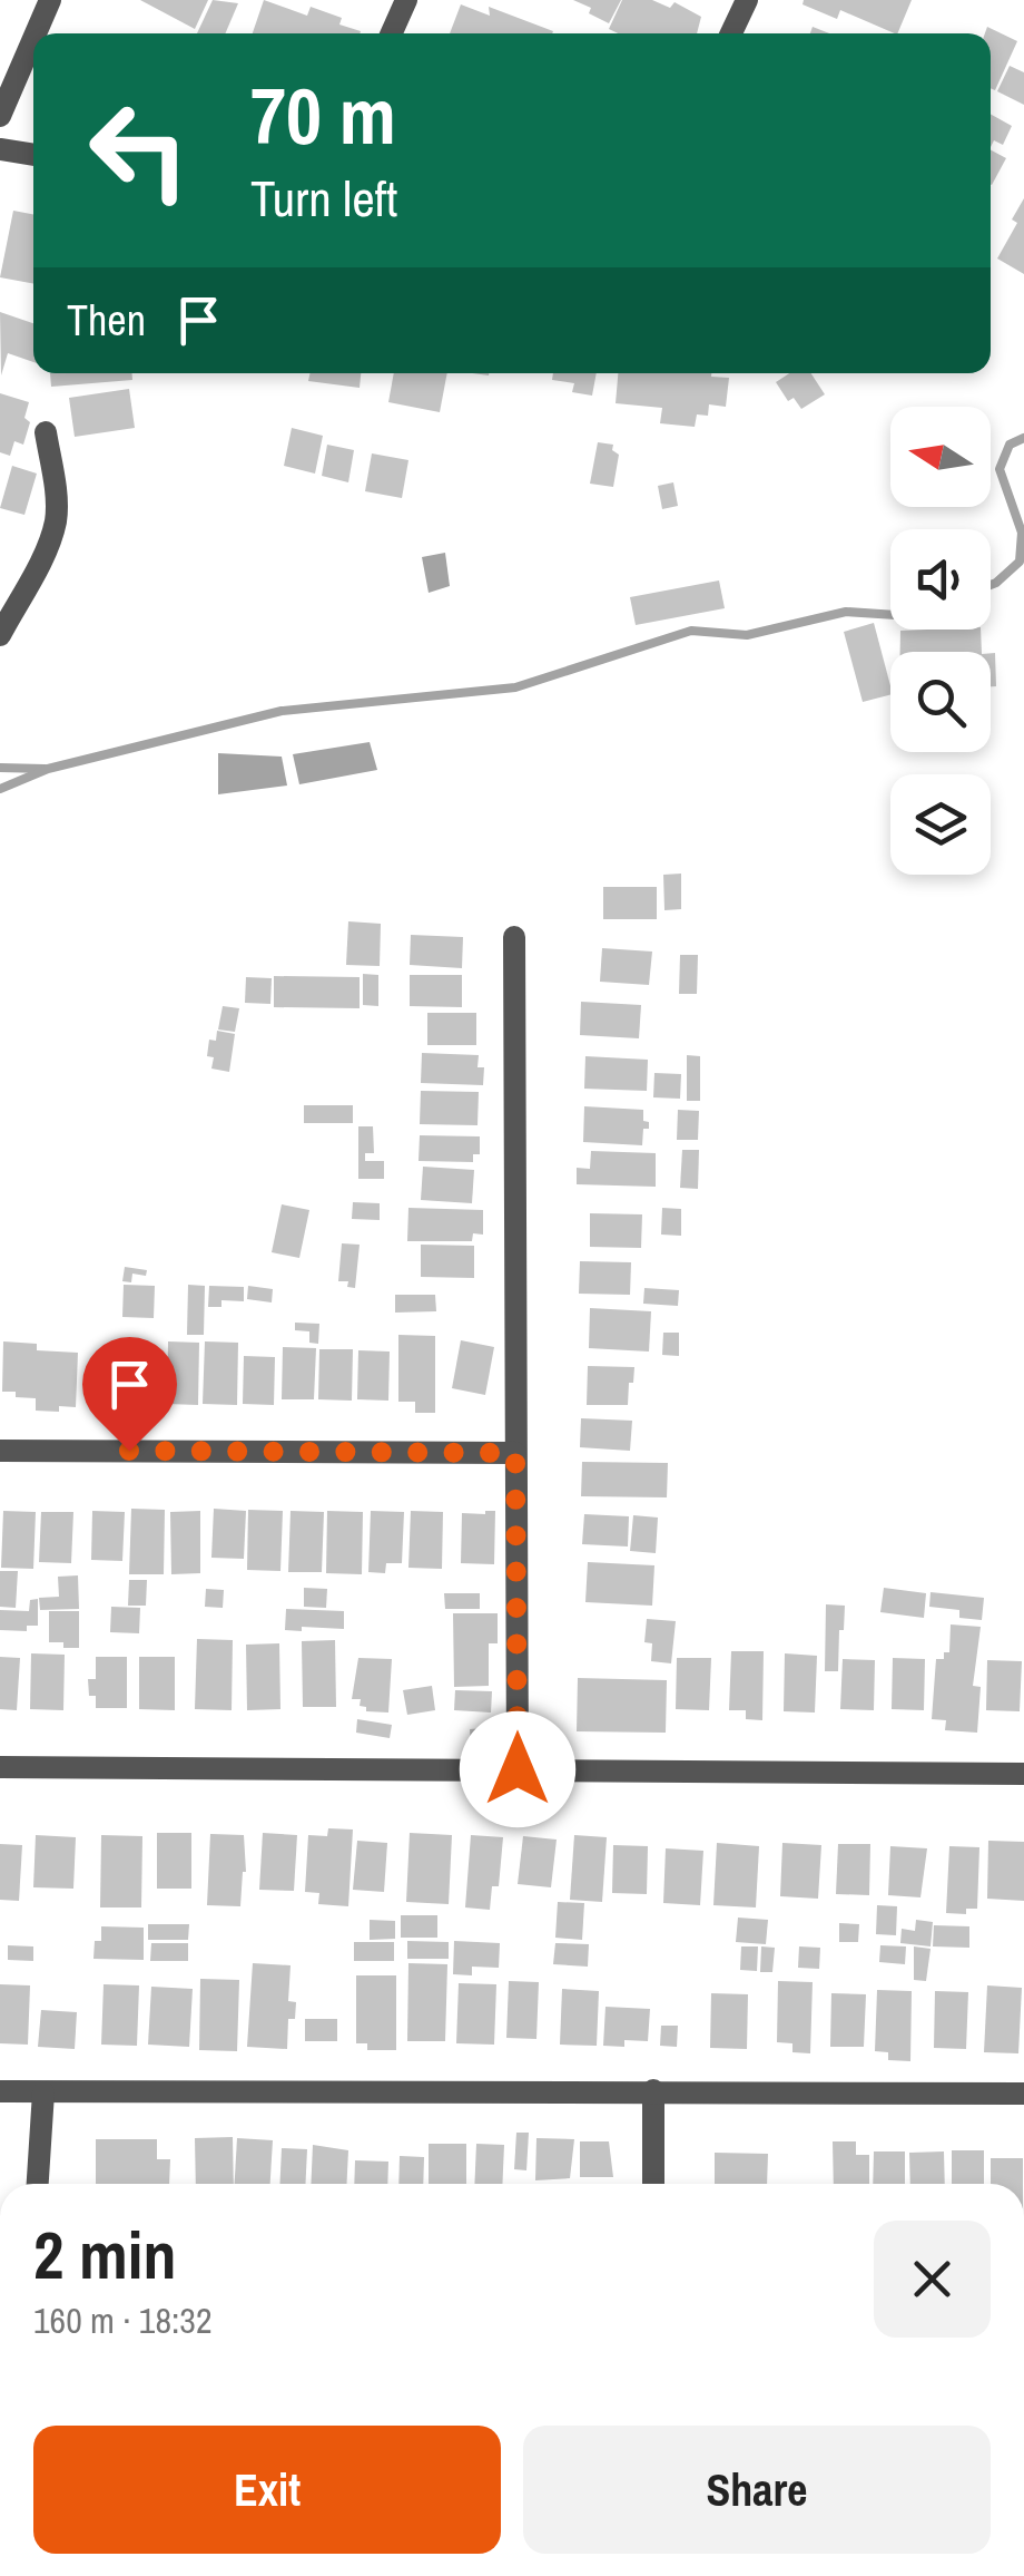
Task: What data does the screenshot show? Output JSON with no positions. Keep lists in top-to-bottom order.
{
  "north": "left",
  "page": {
    "turn": ["70 m", "Turn left"],
    "then": "Then",
    "heading": ["2 min", "160 m · 18:32"],
    "buttons": ["Exit", "Share"]
  }
}
